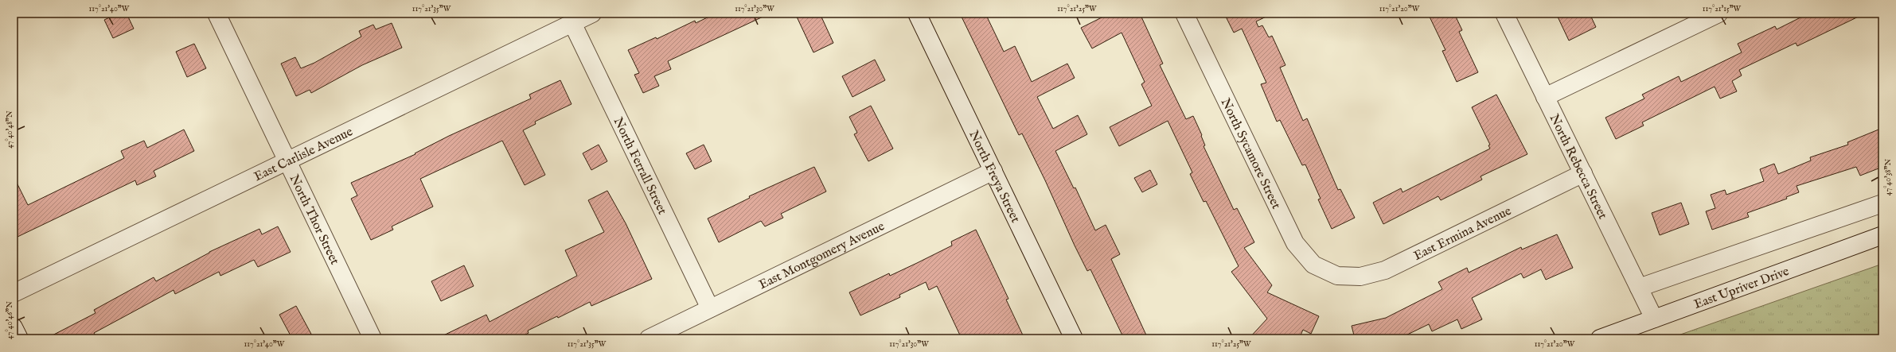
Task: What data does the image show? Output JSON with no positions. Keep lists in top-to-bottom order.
{
  "streets": {
    "street": [
      "North Sycamore Street",
      "East Carlisle Avenue",
      "North Ferrall Street",
      "North Rebecca Street",
      "North Freya Street",
      "North Thor Street",
      "East Ermina Avenue",
      "East Montgomery Avenue",
      "East Upriver Drive"
    ]
  },
  "crossings": [
    ["North Sycamore Street", "East Ermina Avenue"],
    ["East Carlisle Avenue", "North Ferrall Street"],
    ["East Carlisle Avenue", "North Thor Street"],
    ["North Ferrall Street", "East Montgomery Avenue"],
    ["North Rebecca Street", "East Ermina Avenue"],
    ["North Rebecca Street", "East Upriver Drive"],
    ["North Freya Street", "East Montgomery Avenue"]
  ],
  "coordinates": [
    "117°21'40\"W",
    "117°21'35\"W",
    "117°21'30\"W",
    "117°21'25\"W",
    "117°21'20\"W",
    "117°21'15\"W",
    "47°40'48\"N",
    "47°40'38\"N",
    "47°40'46\"N"
  ]
}
